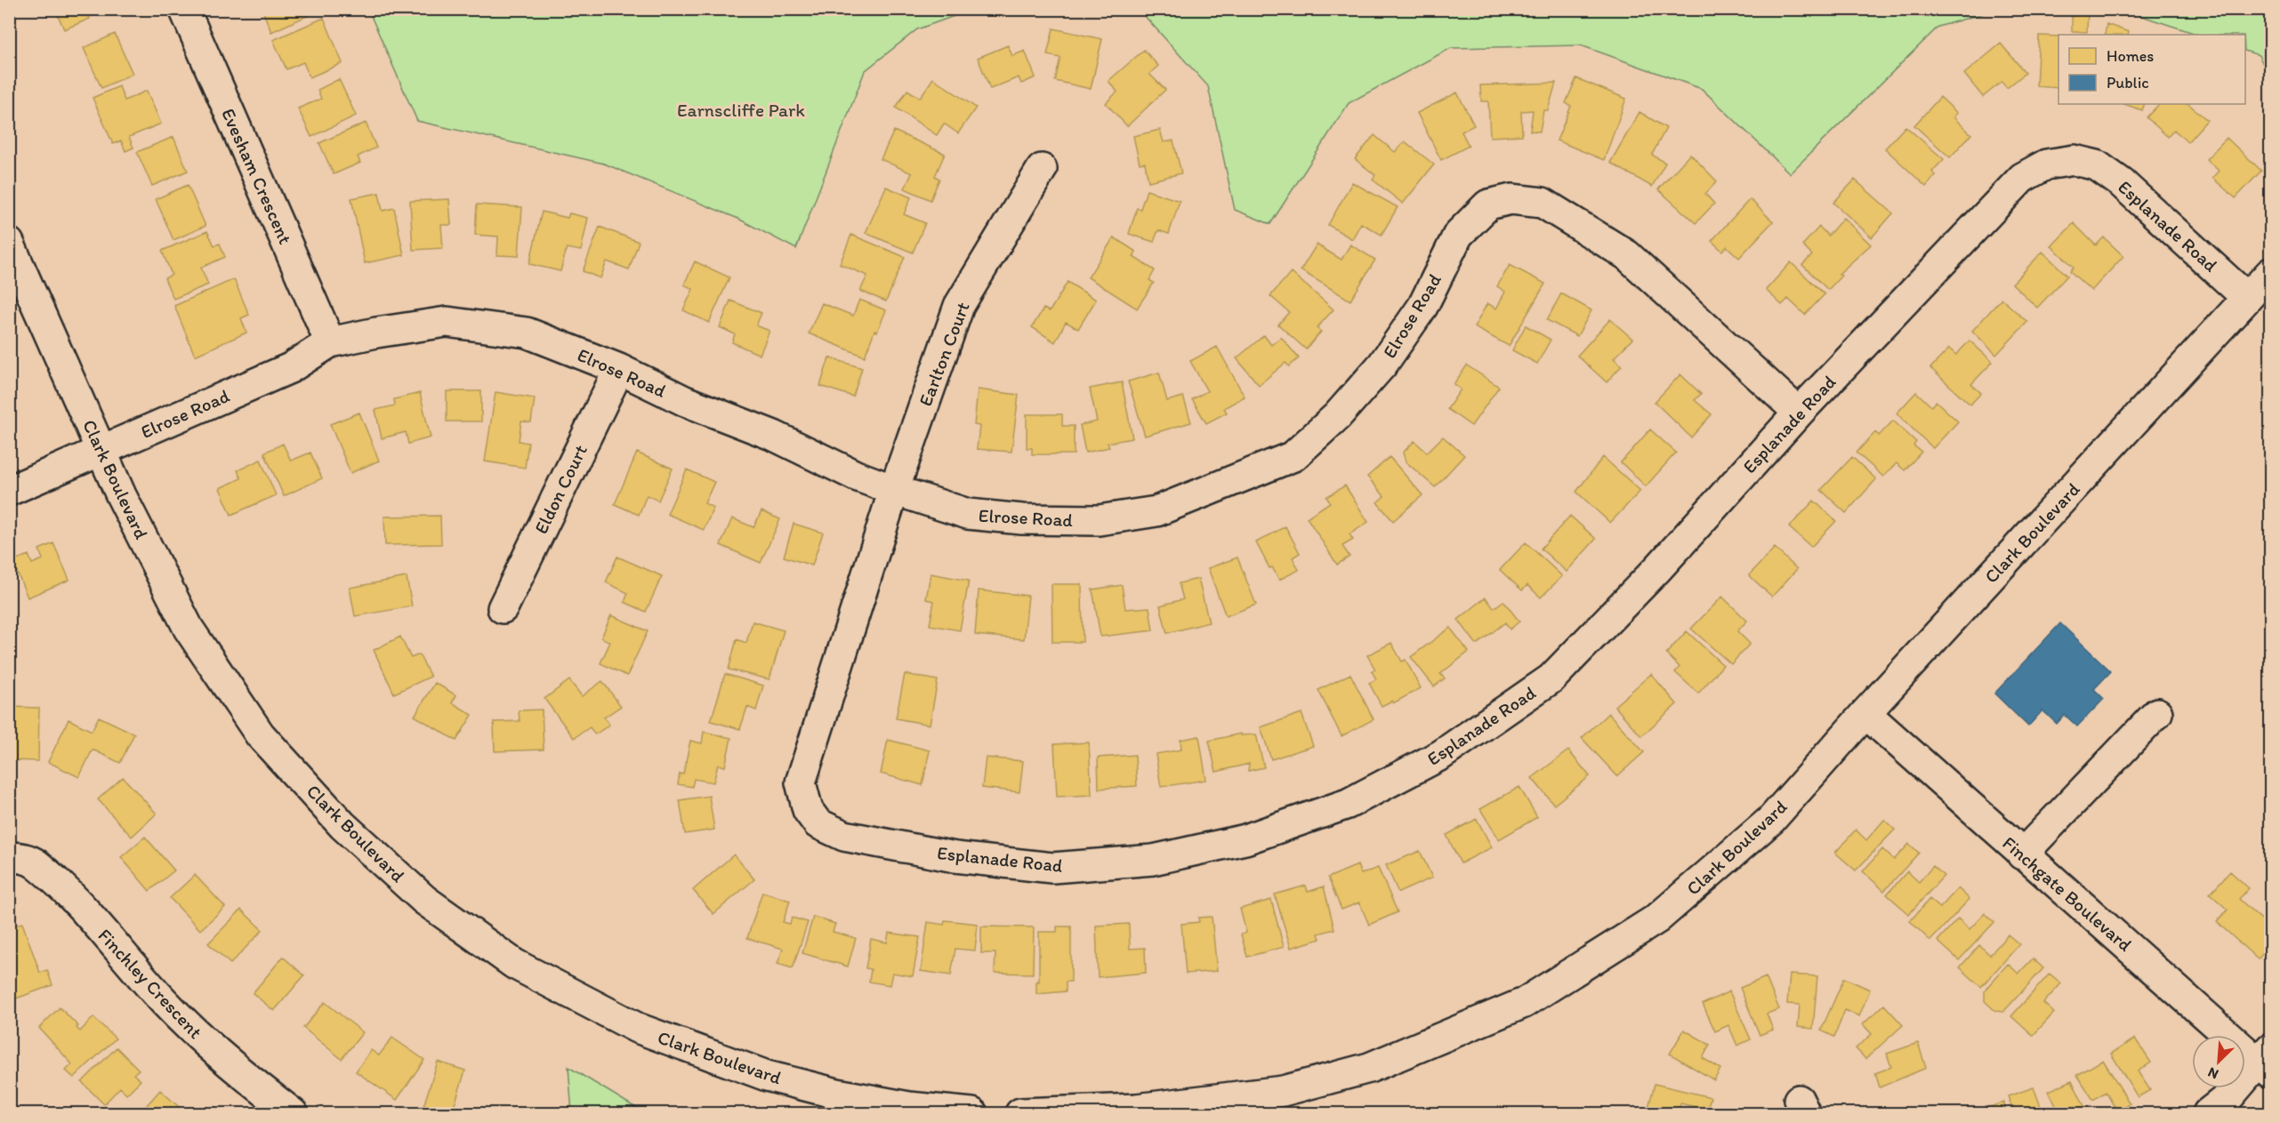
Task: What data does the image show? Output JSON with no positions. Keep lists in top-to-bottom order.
{
  "streets": {
    "street": [
      "Evesham Crescent",
      "Esplanade Road",
      "Elrose Road",
      "Earlton Court",
      "Clark Boulevard",
      "Eldon Court",
      "Finchgate Boulevard",
      "Finchley Crescent"
    ]
  },
  "crossings": [
    ["Evesham Crescent", "Elrose Road"],
    ["Esplanade Road", "Elrose Road"],
    ["Esplanade Road", "Earlton Court"],
    ["Esplanade Road", "Clark Boulevard"],
    ["Elrose Road", "Earlton Court"],
    ["Elrose Road", "Clark Boulevard"],
    ["Elrose Road", "Eldon Court"],
    ["Clark Boulevard", "Finchgate Boulevard"]
  ],
  "parks": ["Earnscliffe Park"],
  "legend": ["Homes", "Public"],
  "north": "bottom left"
}
